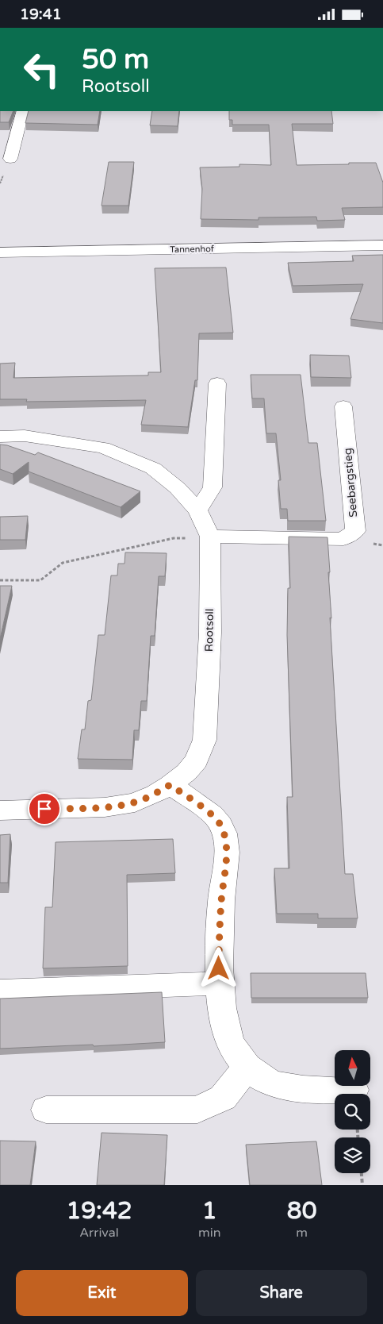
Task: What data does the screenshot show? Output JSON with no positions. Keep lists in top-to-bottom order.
{
  "streets": {
    "street": ["Tannenhof", "Seebargstieg", "Rootsoll"]
  },
  "crossings": [
    ["Seebargstieg", "Rootsoll"]
  ],
  "north": "top",
  "page": {
    "status": "19:41",
    "turn": ["50 m", "Rootsoll"],
    "eta": [
      "19:42",
      "Arrival",
      "1",
      "min",
      "80",
      "m"
    ],
    "buttons": ["Exit", "Share"]
  }
}
